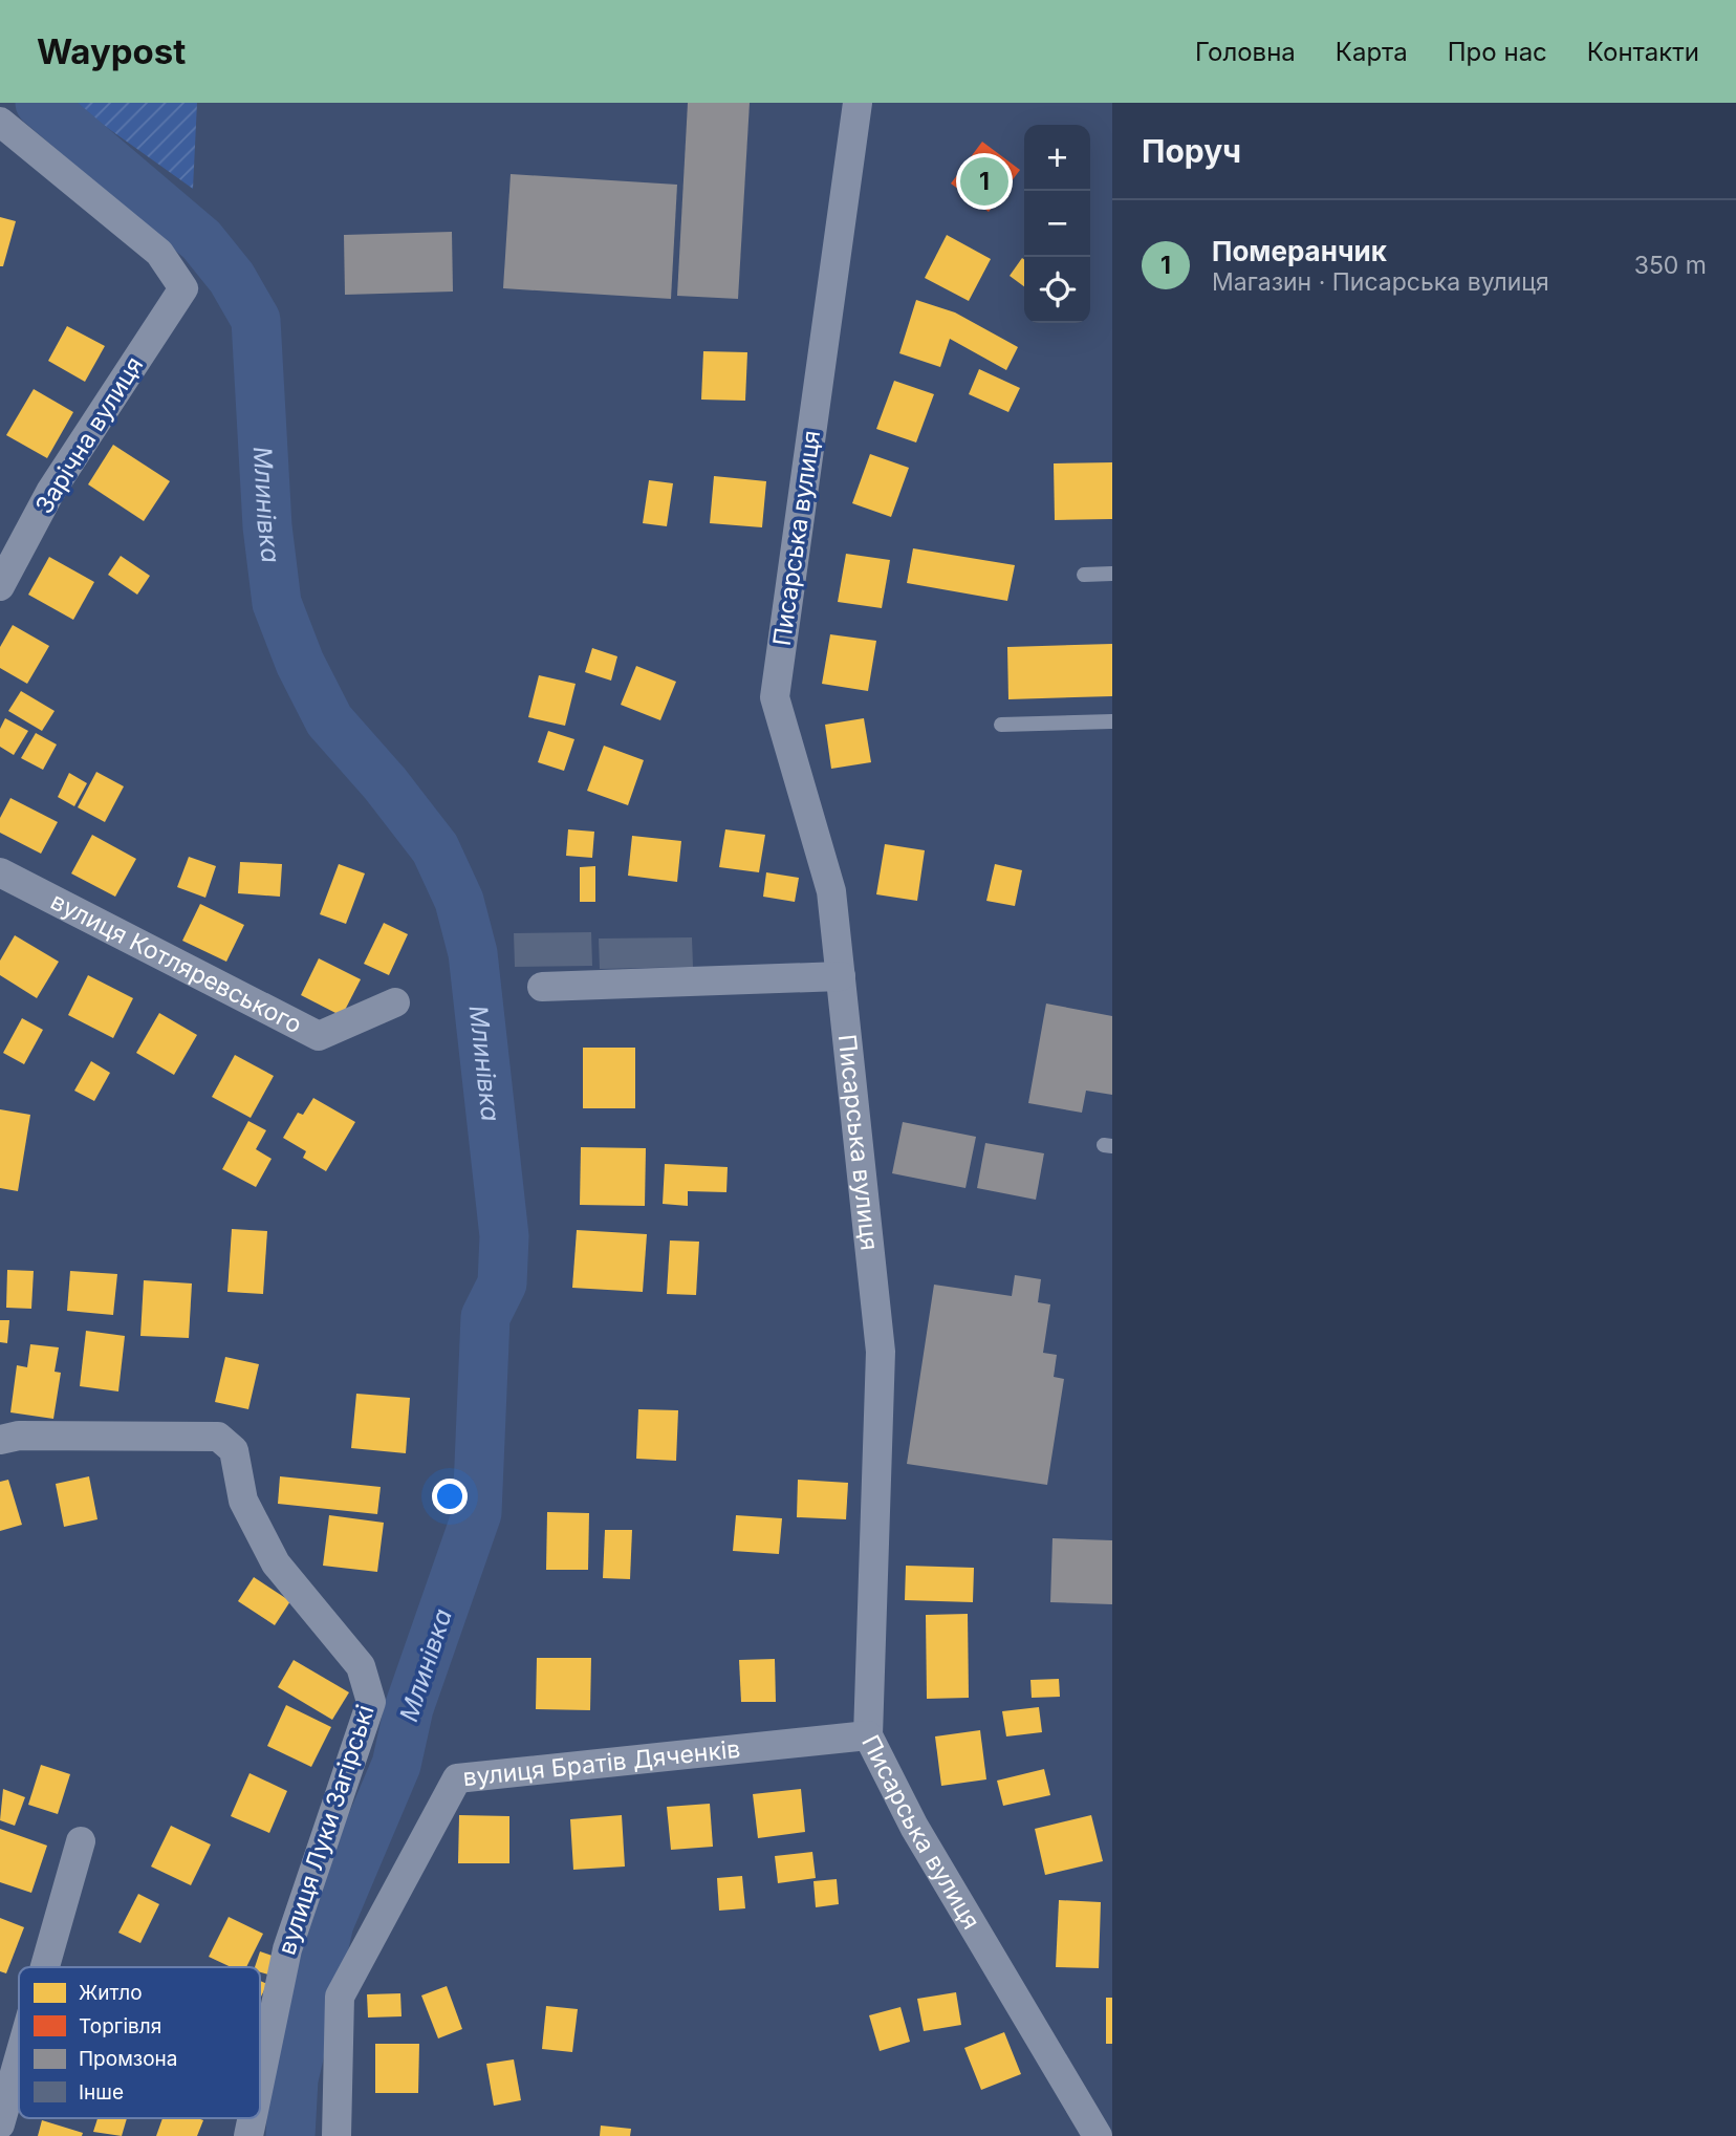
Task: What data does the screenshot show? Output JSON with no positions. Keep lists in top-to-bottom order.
{
  "streets": {
    "street": [
      "Зарічна вулиця",
      "Писарська вулиця",
      "вулиця Котляревського",
      "вулиця Братів Дяченків",
      "вулиця Луки Загірські"
    ]
  },
  "crossings": [
    ["Писарська вулиця", "вулиця Братів Дяченків"]
  ],
  "water": ["Млинівка"],
  "legend": [
    "Житло",
    "Торгівля",
    "Промзона",
    "Інше"
  ],
  "page": {
    "header": "Waypost",
    "nav": [
      "Головна",
      "Карта",
      "Про нас",
      "Контакти"
    ],
    "heading": "Поруч",
    "map_buttons": ["+", "−"],
    "pins": "1",
    "list": [
      {
        "mark": "1",
        "name": "Померанчик",
        "note": "Магазин · Писарська вулиця",
        "value": "350 m"
      }
    ]
  }
}
